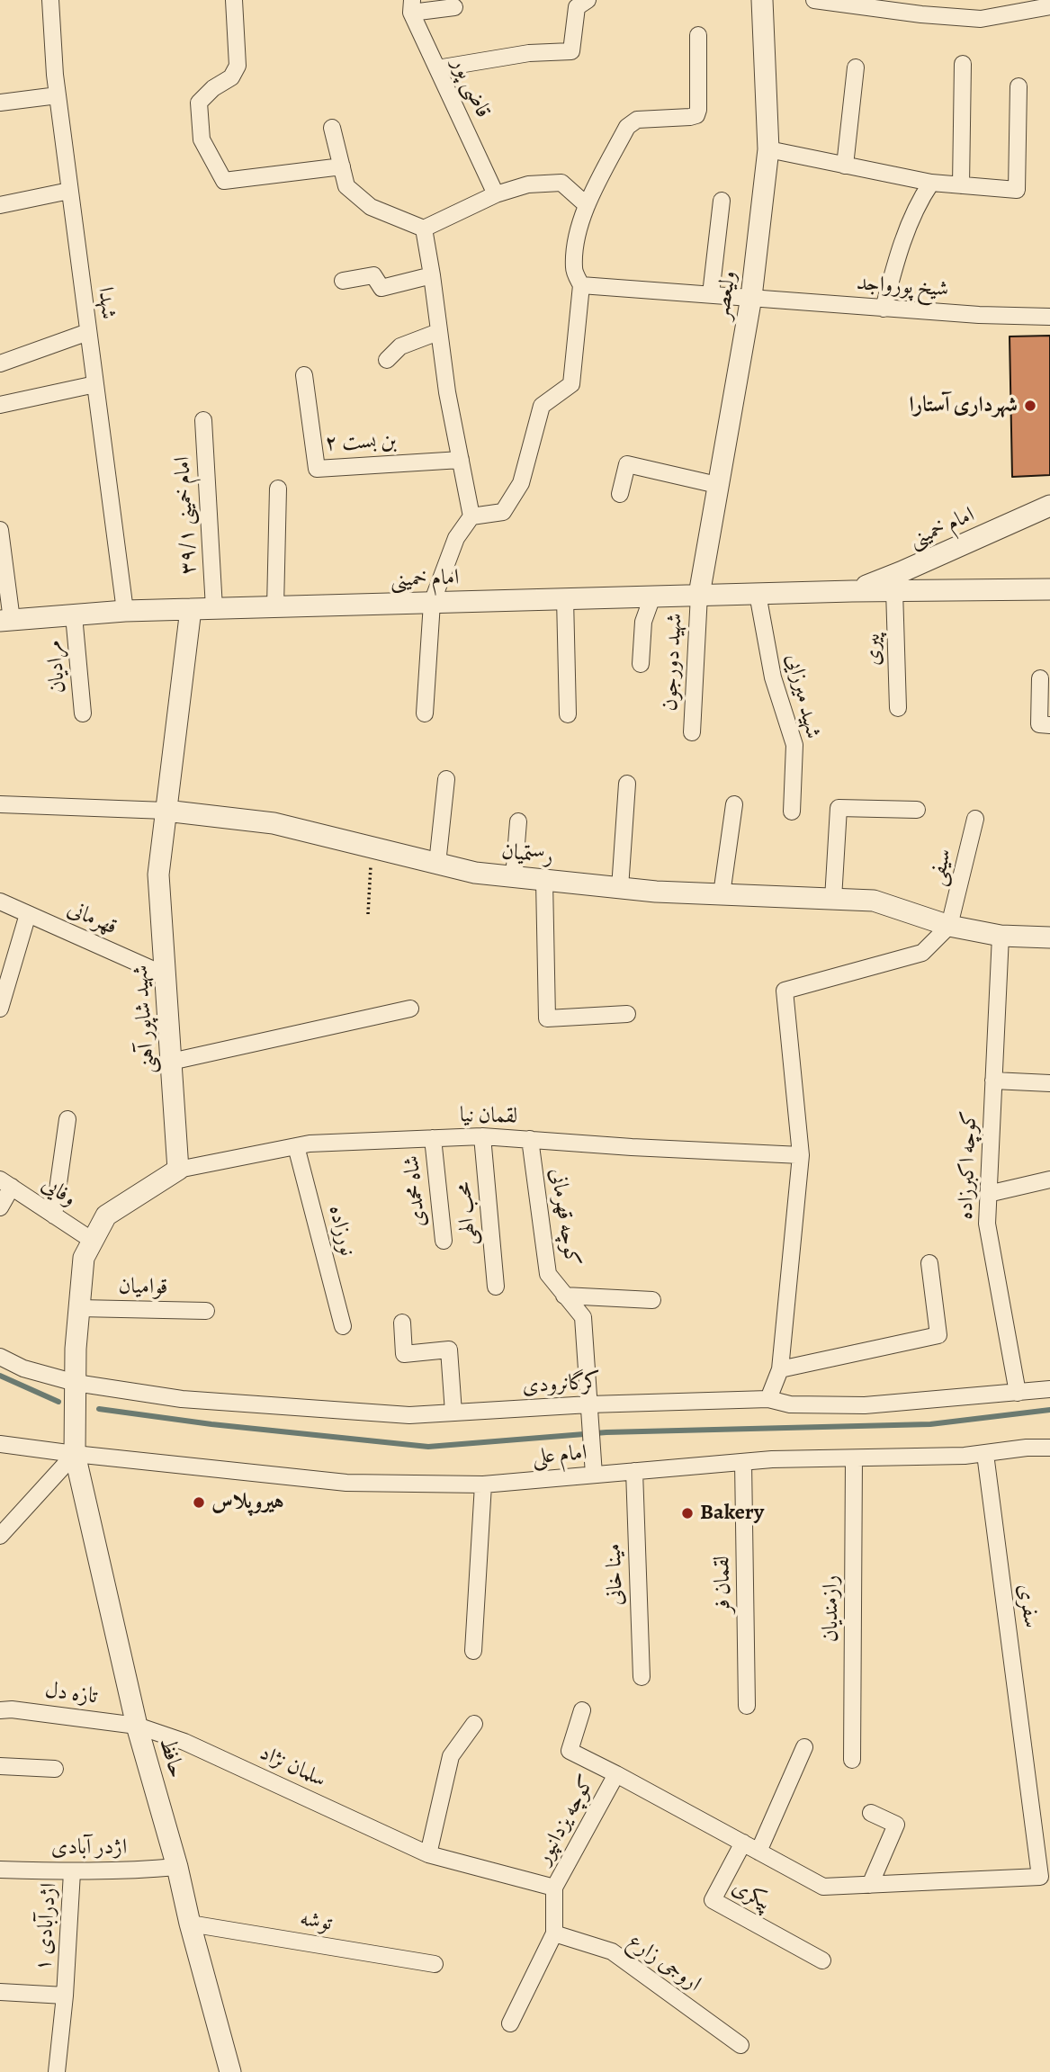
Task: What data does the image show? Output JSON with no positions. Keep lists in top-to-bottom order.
{
  "streets": {
    "street": [
      "قاضی پور",
      "شیخ پورواجد",
      "ولیعصر",
      "شهدا",
      "بن بست ۲",
      "امام خمینی ۳۹/۱",
      "امام خمینی",
      "پیری",
      "شهید دورجون",
      "مرادیان",
      "شهید میرزایی",
      "رستمیان",
      "سیفی",
      "قهرمانی",
      "شهید شاپور آهنی",
      "لقمان نیا",
      "کوچه اکبرزاده",
      "شاه محمدی",
      "وفایی",
      "محب الهی",
      "کوچه قهرمانی",
      "نورزاده",
      "قوامیان",
      "کرگانرودی",
      "امام علی",
      "مینا خانی",
      "لقمان فر",
      "سفری",
      "رازمندیان",
      "تازه دل",
      "حافظ",
      "سلمان نژاد",
      "کوچه یزدانپور",
      "اژدر آبادی",
      "پیکری",
      "توشه",
      "اژدرآبادی ۱",
      "اروجی زارع"
    ]
  },
  "crossings": [
    ["شیخ پورواجد", "ولیعصر"],
    ["ولیعصر", "امام خمینی"],
    ["ولیعصر", "شهید دورجون"],
    ["شهدا", "امام خمینی"],
    ["امام خمینی ۳۹/۱", "امام خمینی"],
    ["امام خمینی", "پیری"],
    ["امام خمینی", "شهید دورجون"],
    ["امام خمینی", "مرادیان"],
    ["امام خمینی", "شهید میرزایی"],
    ["امام خمینی", "شهید شاپور آهنی"],
    ["رستمیان", "سیفی"],
    ["رستمیان", "شهید شاپور آهنی"],
    ["رستمیان", "کوچه اکبرزاده"],
    ["قهرمانی", "شهید شاپور آهنی"],
    ["شهید شاپور آهنی", "لقمان نیا"],
    ["لقمان نیا", "شاه محمدی"],
    ["لقمان نیا", "محب الهی"],
    ["لقمان نیا", "کوچه قهرمانی"],
    ["لقمان نیا", "نورزاده"],
    ["کوچه اکبرزاده", "کرگانرودی"],
    ["کوچه قهرمانی", "کرگانرودی"],
    ["کوچه قهرمانی", "امام علی"],
    ["کرگانرودی", "حافظ"],
    ["امام علی", "مینا خانی"],
    ["امام علی", "لقمان فر"],
    ["امام علی", "سفری"],
    ["امام علی", "رازمندیان"],
    ["امام علی", "حافظ"],
    ["تازه دل", "حافظ"],
    ["تازه دل", "سلمان نژاد"],
    ["حافظ", "سلمان نژاد"],
    ["حافظ", "اژدر آبادی"],
    ["حافظ", "توشه"],
    ["سلمان نژاد", "کوچه یزدانپور"],
    ["اژدر آبادی", "اژدرآبادی ۱"]
  ],
  "places": ["شهرداری آستارا", "هیروپلاس", "Bakery"]
}
